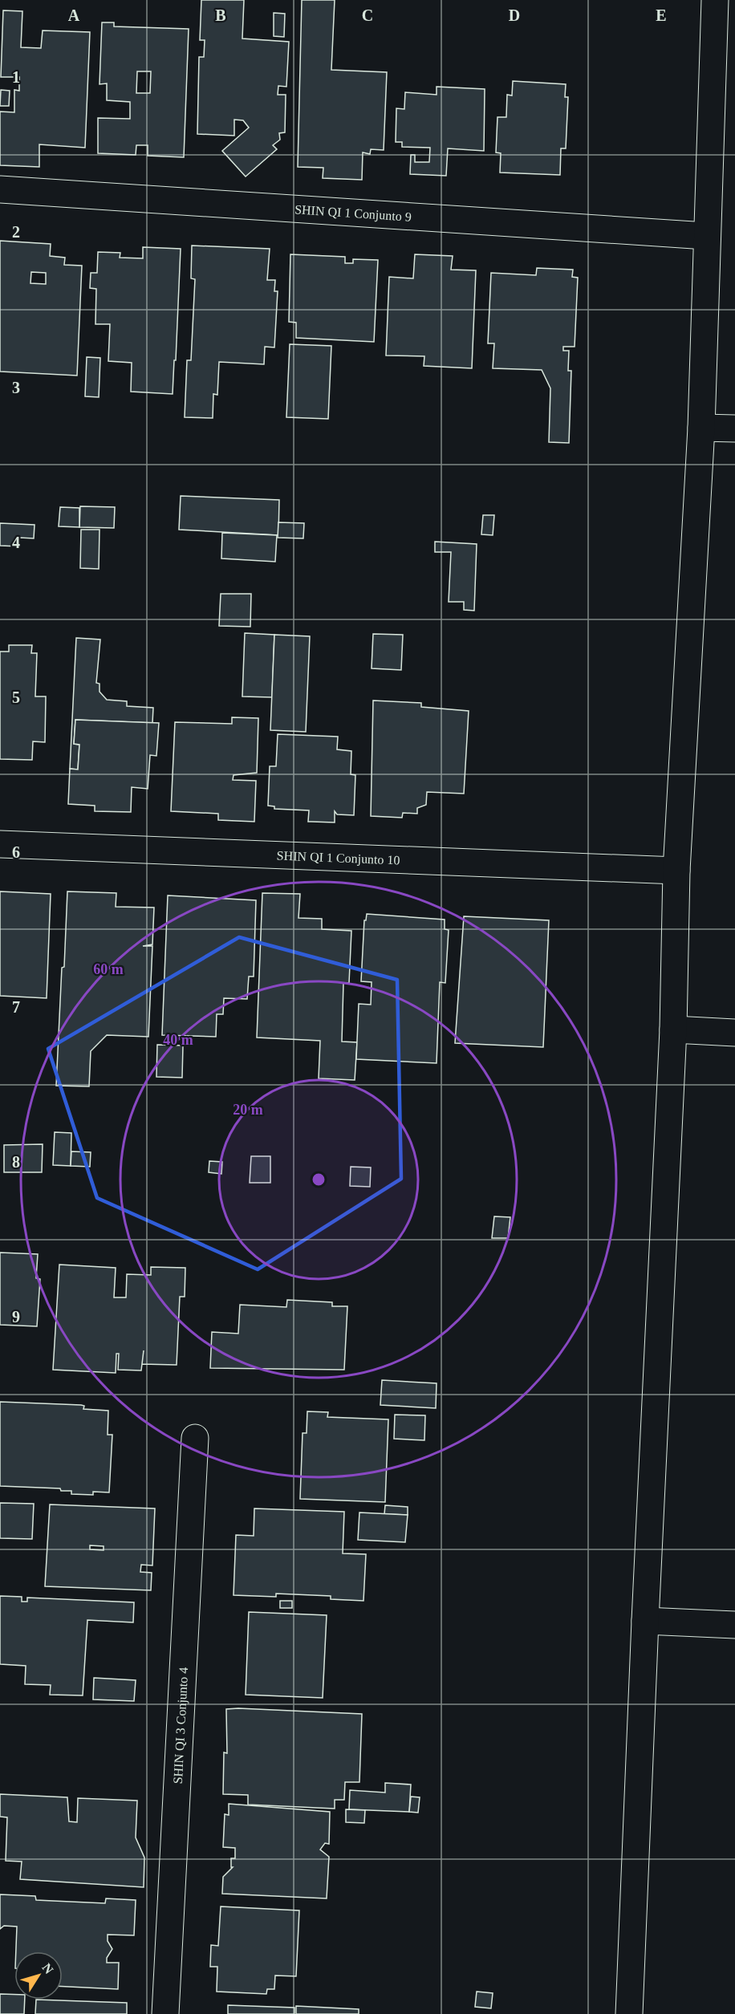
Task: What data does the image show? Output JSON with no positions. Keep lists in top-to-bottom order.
{
  "streets": {
    "street": ["SHIN QI 1 Conjunto 9", "SHIN QI 1 Conjunto 10", "SHIN QI 3 Conjunto 4"]
  },
  "north": "top right",
  "grid": {
    "columns": [
      "A",
      "B",
      "C",
      "D",
      "E"
    ],
    "rows": [
      "1",
      "2",
      "3",
      "4",
      "5",
      "6",
      "7",
      "8",
      "9"
    ]
  },
  "rings": ["60 m", "40 m", "20 m"]
}
